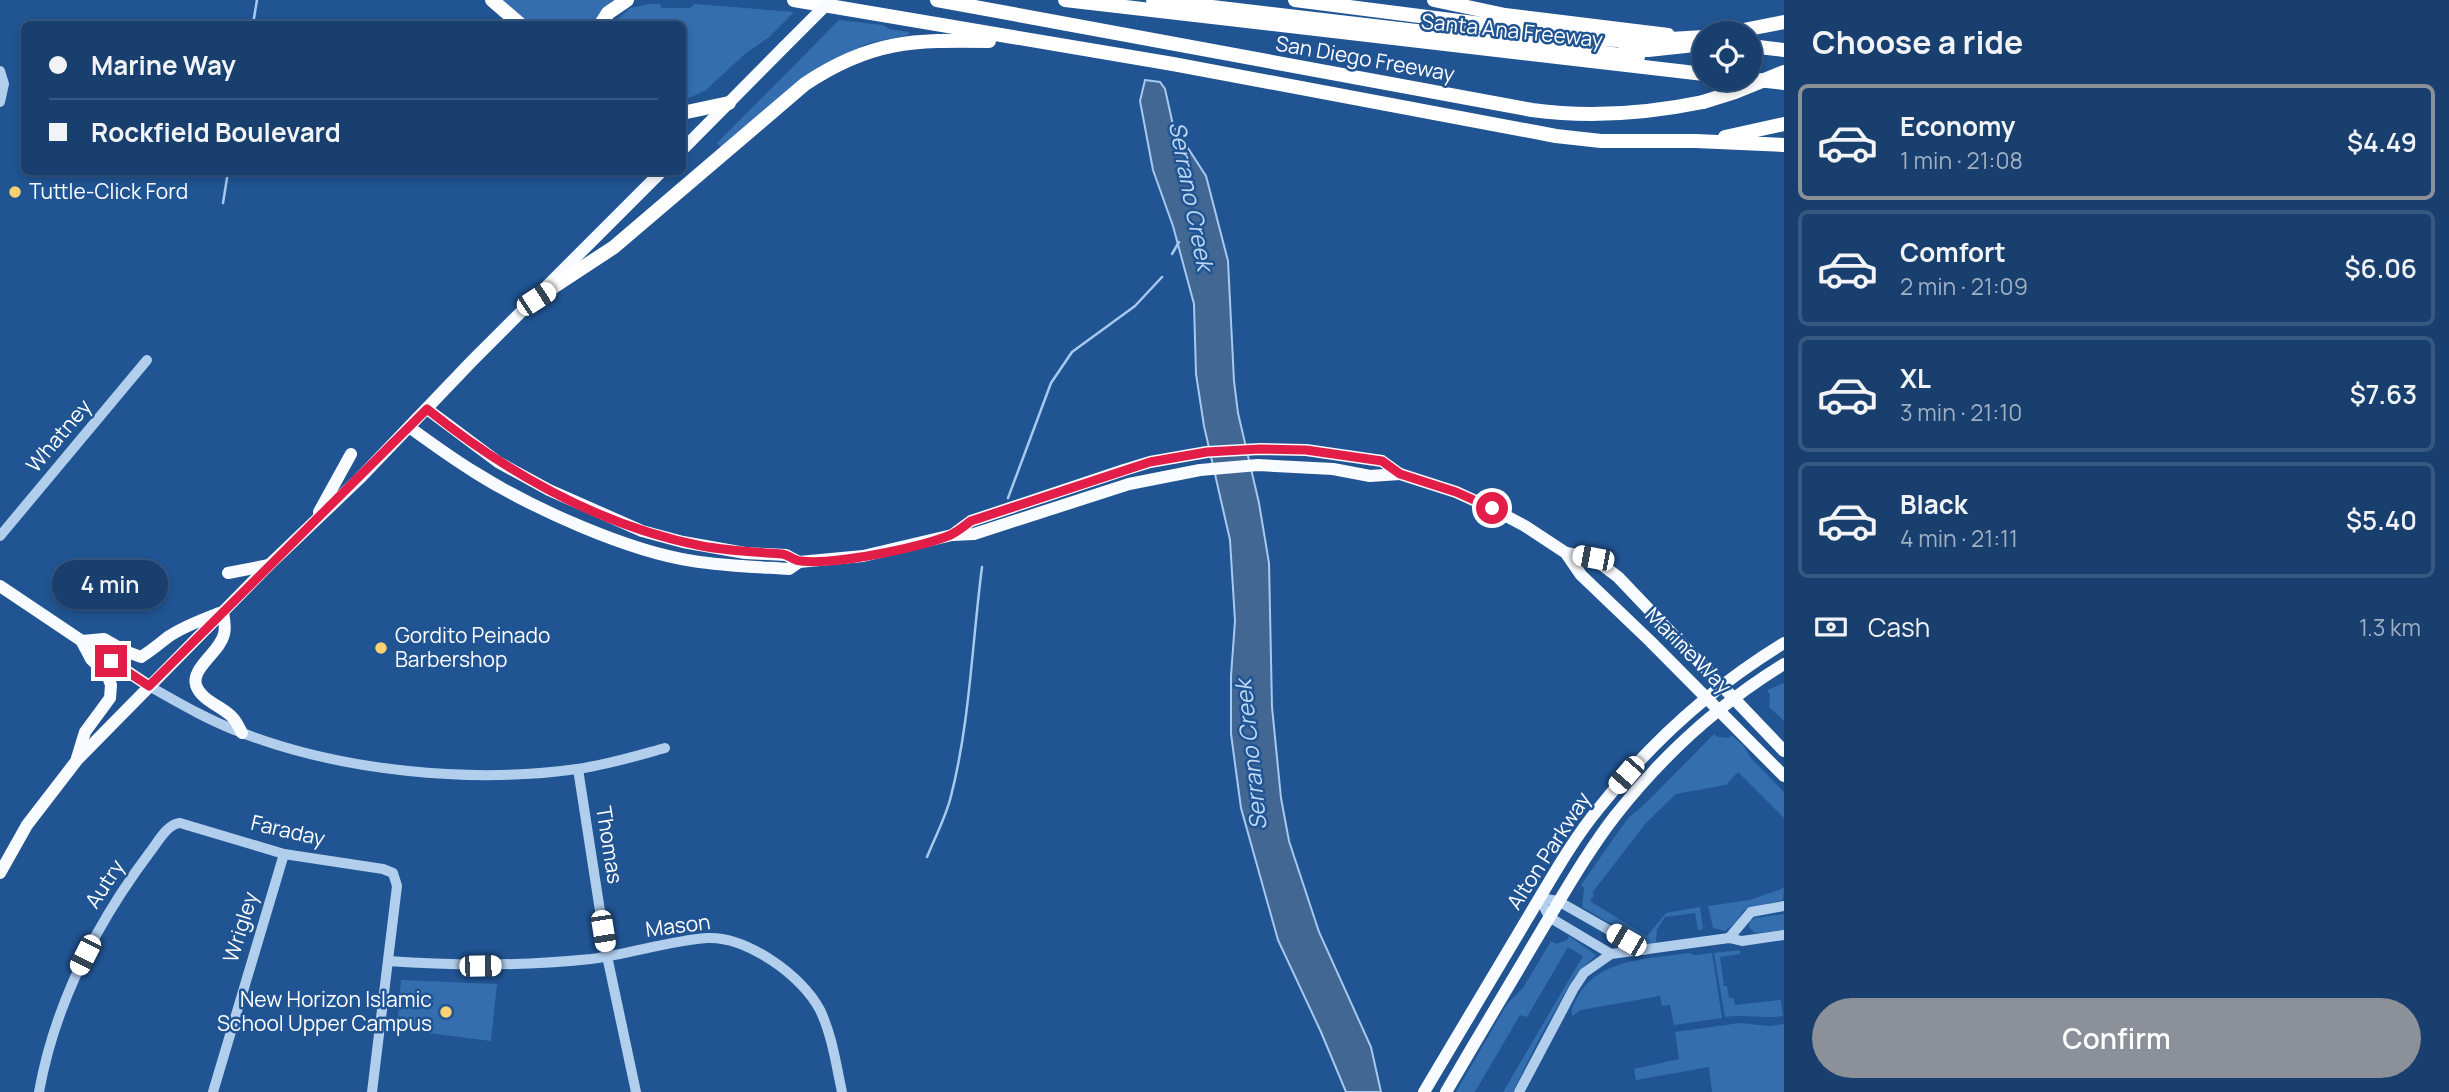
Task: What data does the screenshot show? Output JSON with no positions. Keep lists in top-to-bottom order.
{
  "streets": {
    "highway": ["Santa Ana Freeway", "San Diego Freeway"],
    "main road": ["Marine Way", "Alton Parkway"],
    "street": [
      "Whatney",
      "Faraday",
      "Thomas",
      "Autry",
      "Mason",
      "Wrigley"
    ]
  },
  "crossings": [
    ["Marine Way", "Alton Parkway"],
    ["Faraday", "Autry"],
    ["Faraday", "Mason"],
    ["Faraday", "Wrigley"],
    ["Thomas", "Mason"]
  ],
  "water": ["Serrano Creek"],
  "places": ["Tuttle-Click Ford", "Gordito Peinado Barbershop", "New Horizon Islamic School Upper Campus"],
  "page": {
    "heading": "Choose a ride",
    "banner": ["Marine Way", "Rockfield Boulevard"],
    "list": [
      {
        "name": "Economy",
        "note": "1 min · 21:08",
        "value": "$4.49"
      },
      {
        "name": "Comfort",
        "note": "2 min · 21:09",
        "value": "$6.06"
      },
      {
        "name": "XL",
        "note": "3 min · 21:10",
        "value": "$7.63"
      },
      {
        "name": "Black",
        "note": "4 min · 21:11",
        "value": "$5.40"
      }
    ],
    "bubble": "4 min",
    "pay": ["Cash", "1.3 km"],
    "buttons": "Confirm"
  }
}
